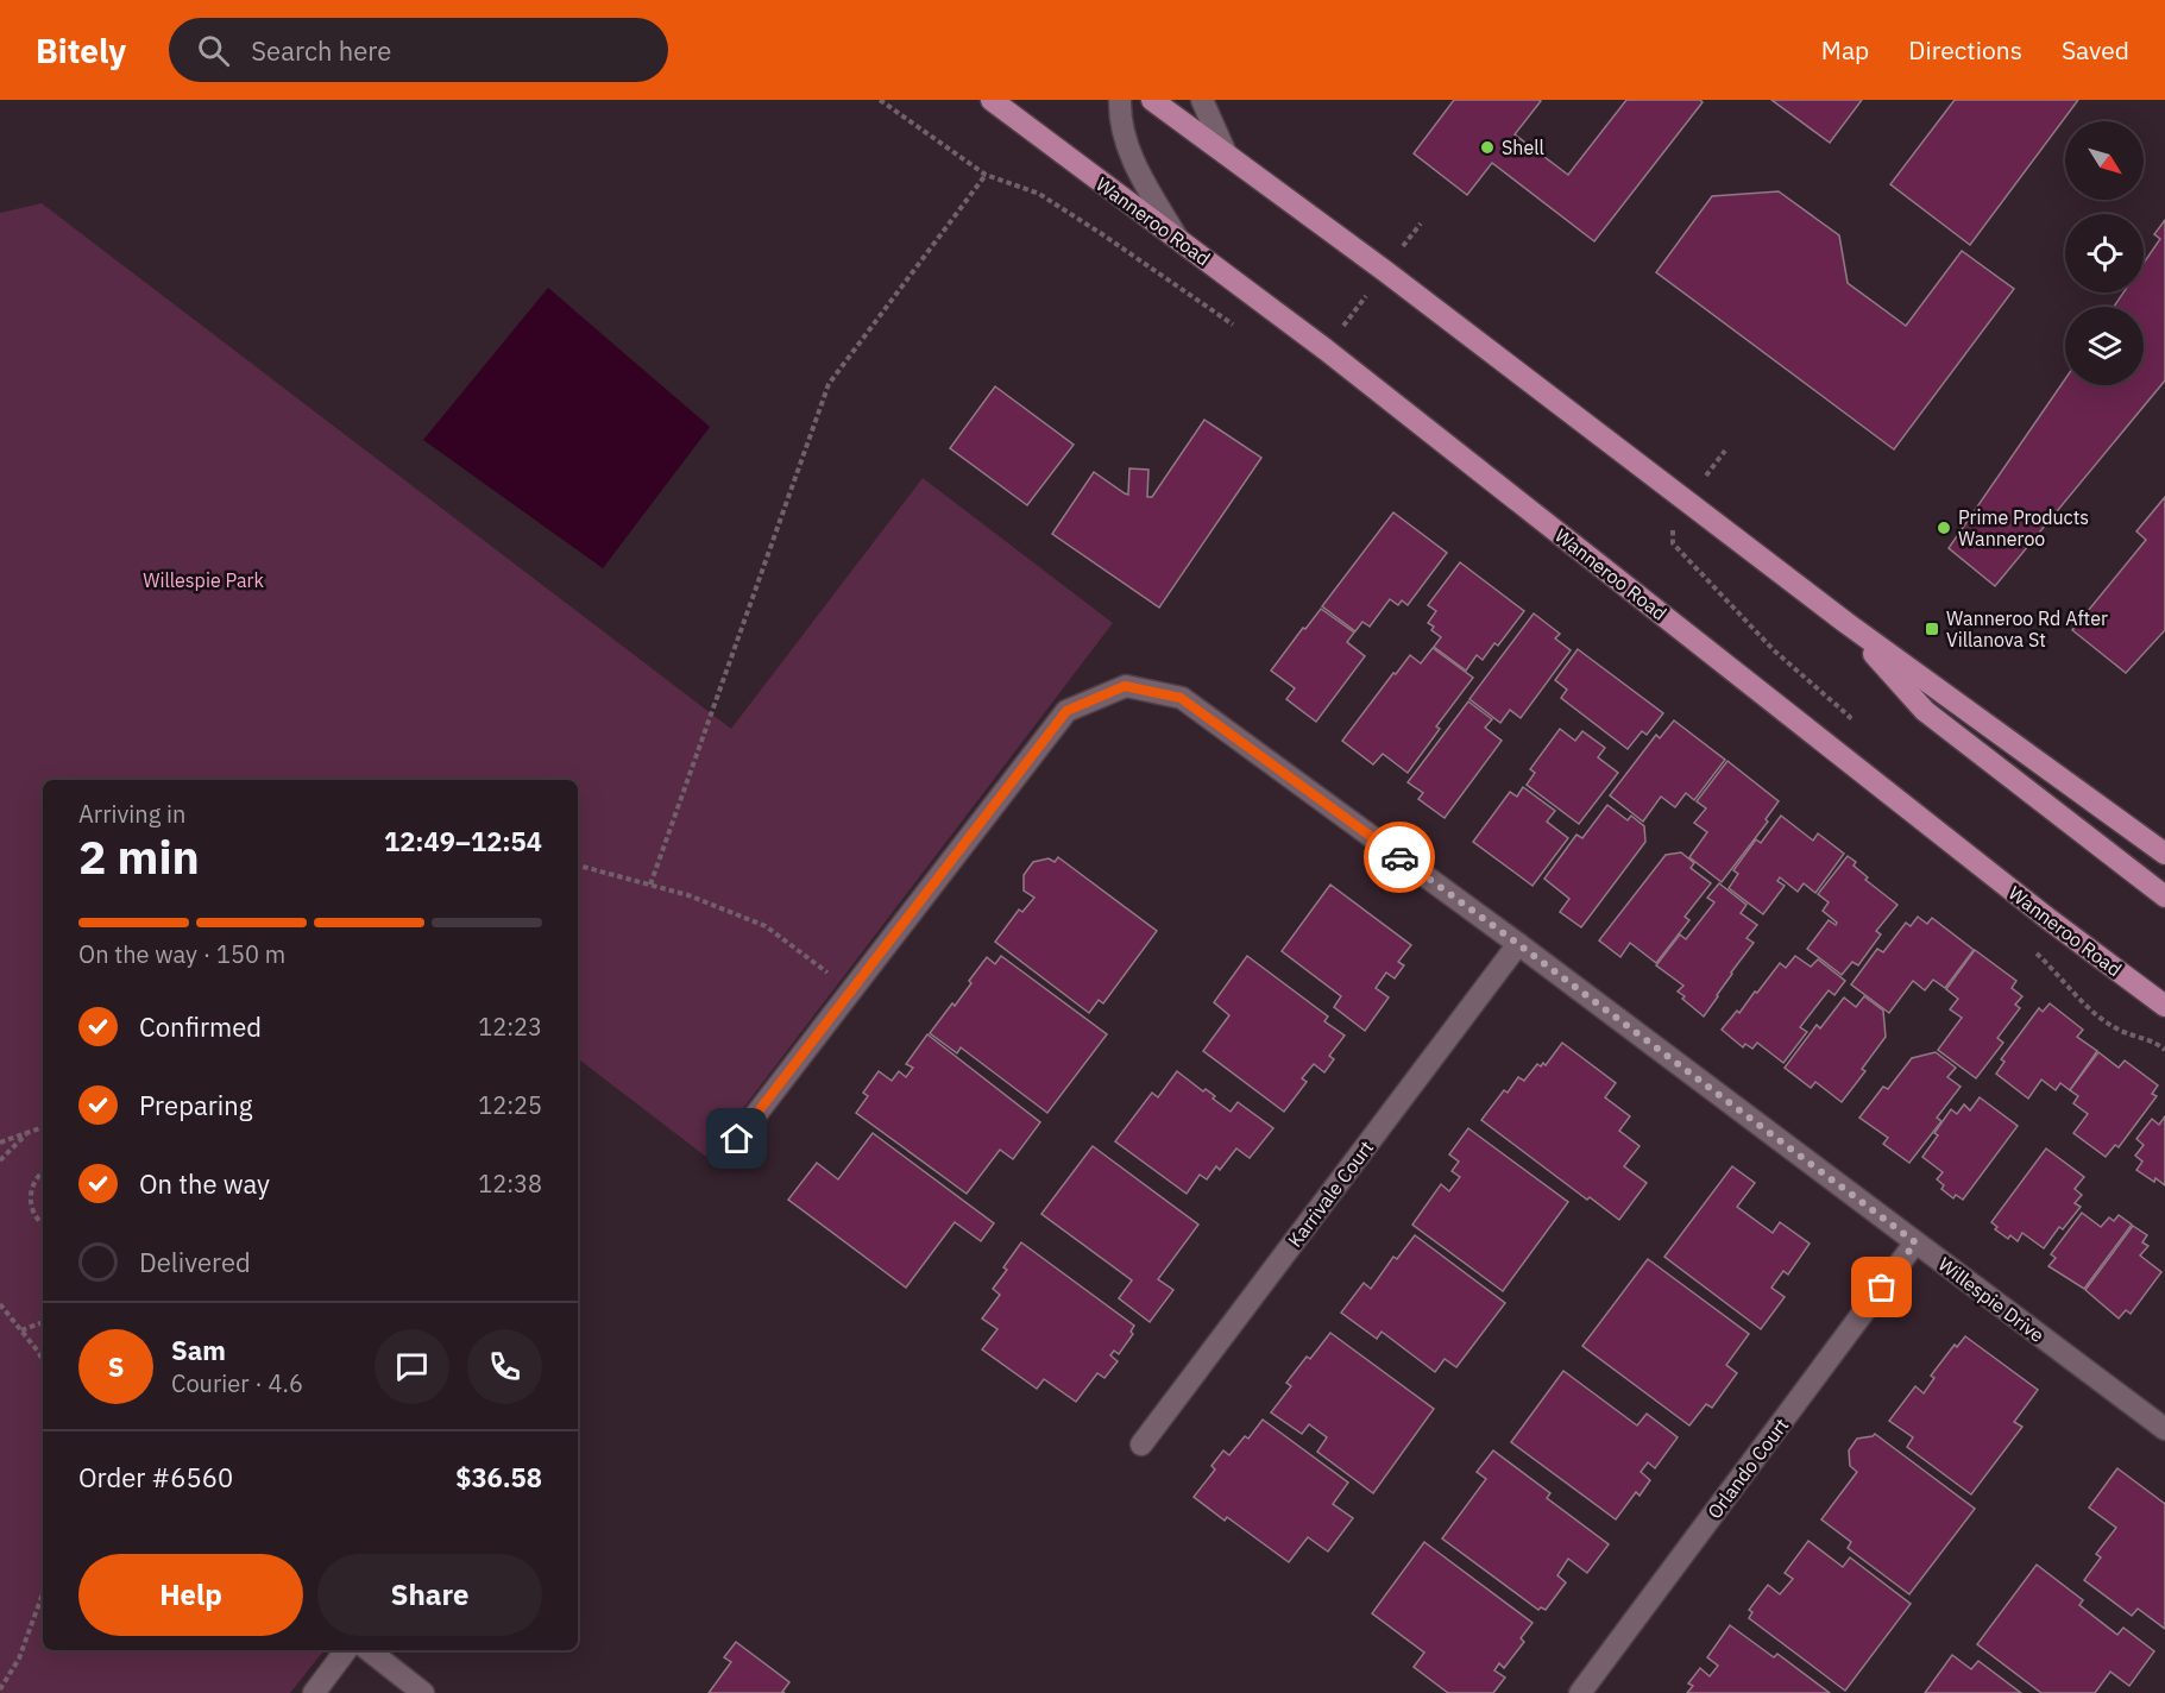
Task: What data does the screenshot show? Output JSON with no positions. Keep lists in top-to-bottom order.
{
  "streets": {
    "highway": ["Wanneroo Road"],
    "street": ["Karrivale Court", "Willespie Drive", "Orlando Court"]
  },
  "crossings": [
    ["Karrivale Court", "Willespie Drive"],
    ["Willespie Drive", "Orlando Court"]
  ],
  "parks": ["Willespie Park"],
  "places": {
    "other": ["Shell", "Prime Products Wanneroo"],
    "transit": ["Wanneroo Rd After Villanova St"]
  },
  "north": "bottom right",
  "page": {
    "header": "Bitely",
    "search": "Search here",
    "nav": ["Map", "Directions", "Saved"],
    "heading": ["2 min", "Arriving in", "12:49–12:54"],
    "panel": [
      "Sam",
      "Courier · 4.6",
      "Order #6560",
      "$36.58"
    ],
    "bar": "On the way · 150 m",
    "list": [
      ["Confirmed", "12:23"],
      ["Preparing", "12:25"],
      ["On the way", "12:38"],
      "Delivered"
    ],
    "round": "S",
    "buttons": ["Help", "Share"]
  }
}
